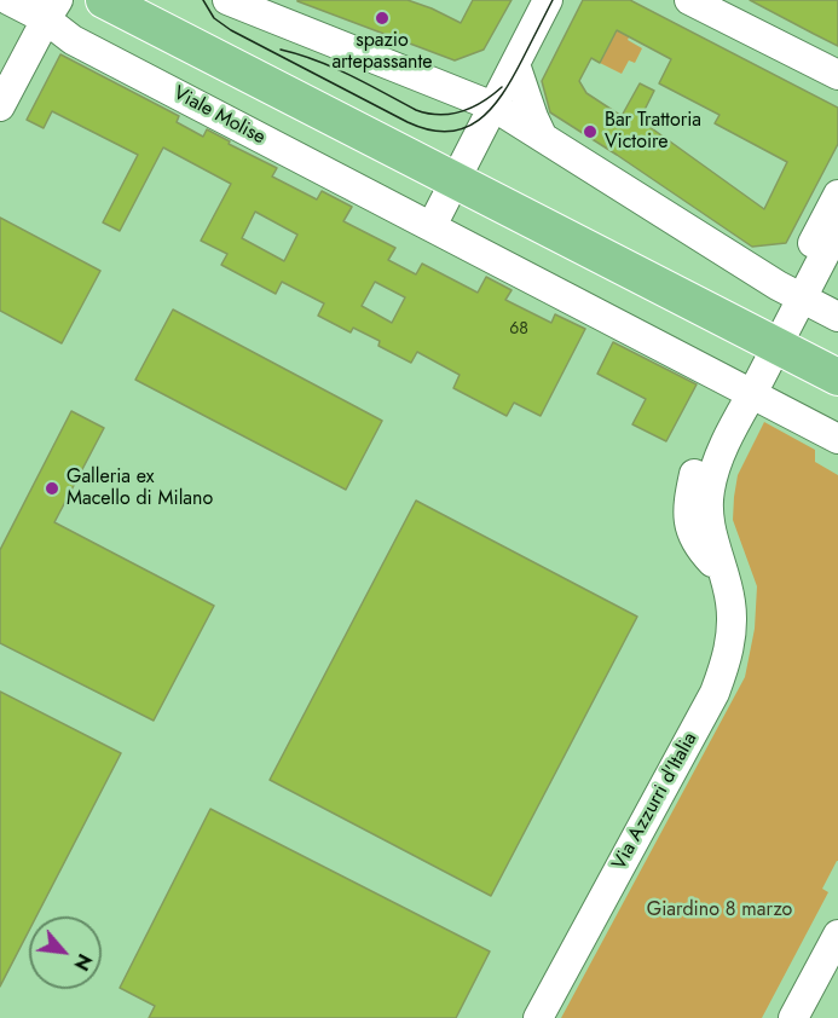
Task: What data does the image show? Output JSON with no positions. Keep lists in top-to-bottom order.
{
  "streets": {
    "street": ["Viale Molise", "Via Azzurri d'Italia"]
  },
  "crossings": [
    ["Viale Molise", "Via Azzurri d'Italia"]
  ],
  "parks": ["Giardino 8 marzo"],
  "places": ["spazio artepassante", "Bar Trattoria Victoire", "Galleria ex Macello di Milano"],
  "house_numbers": ["68"],
  "north": "bottom right"
}
